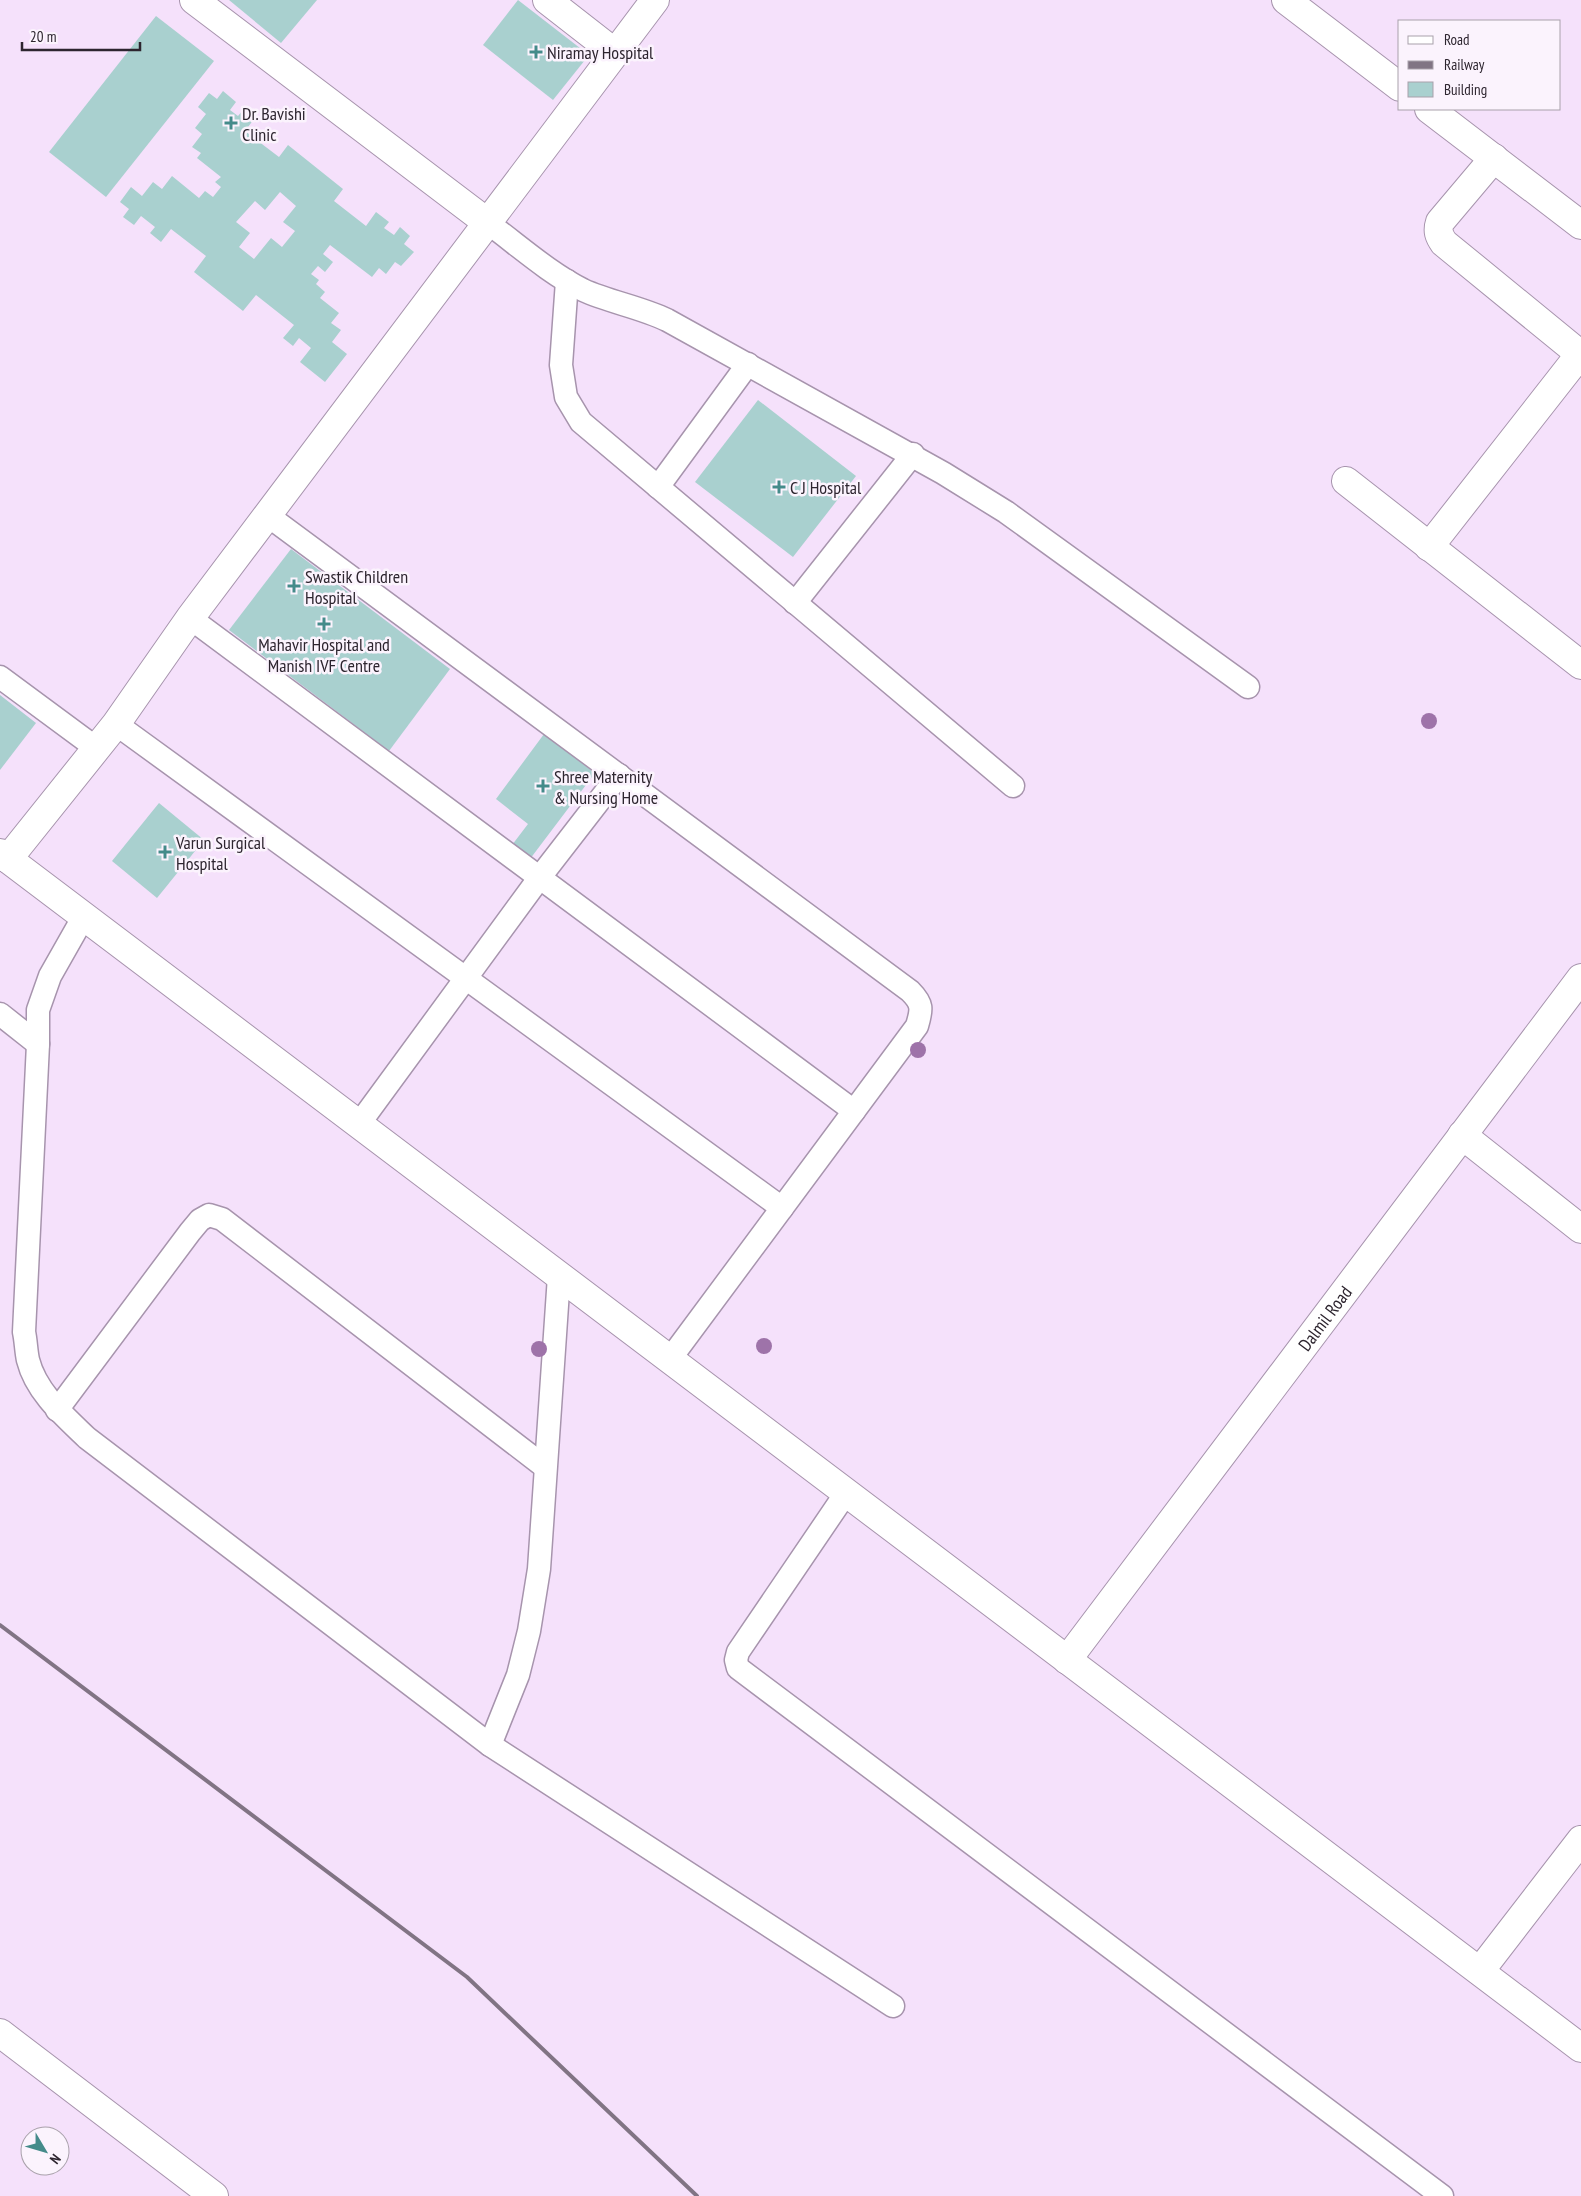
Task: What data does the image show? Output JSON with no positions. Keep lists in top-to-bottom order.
{
  "streets": {
    "street": ["Dalmil Road"]
  },
  "places": {
    "health": [
      "Niramay Hospital",
      "Dr. Bavishi Clinic",
      "C J Hospital",
      "Swastik Children Hospital",
      "Mahavir Hospital and Manish IVF Centre",
      "Shree Maternity & Nursing Home",
      "Varun Surgical Hospital"
    ]
  },
  "legend": ["Road", "Railway", "Building"],
  "scale_bar": "20 m",
  "north": "bottom right"
}
